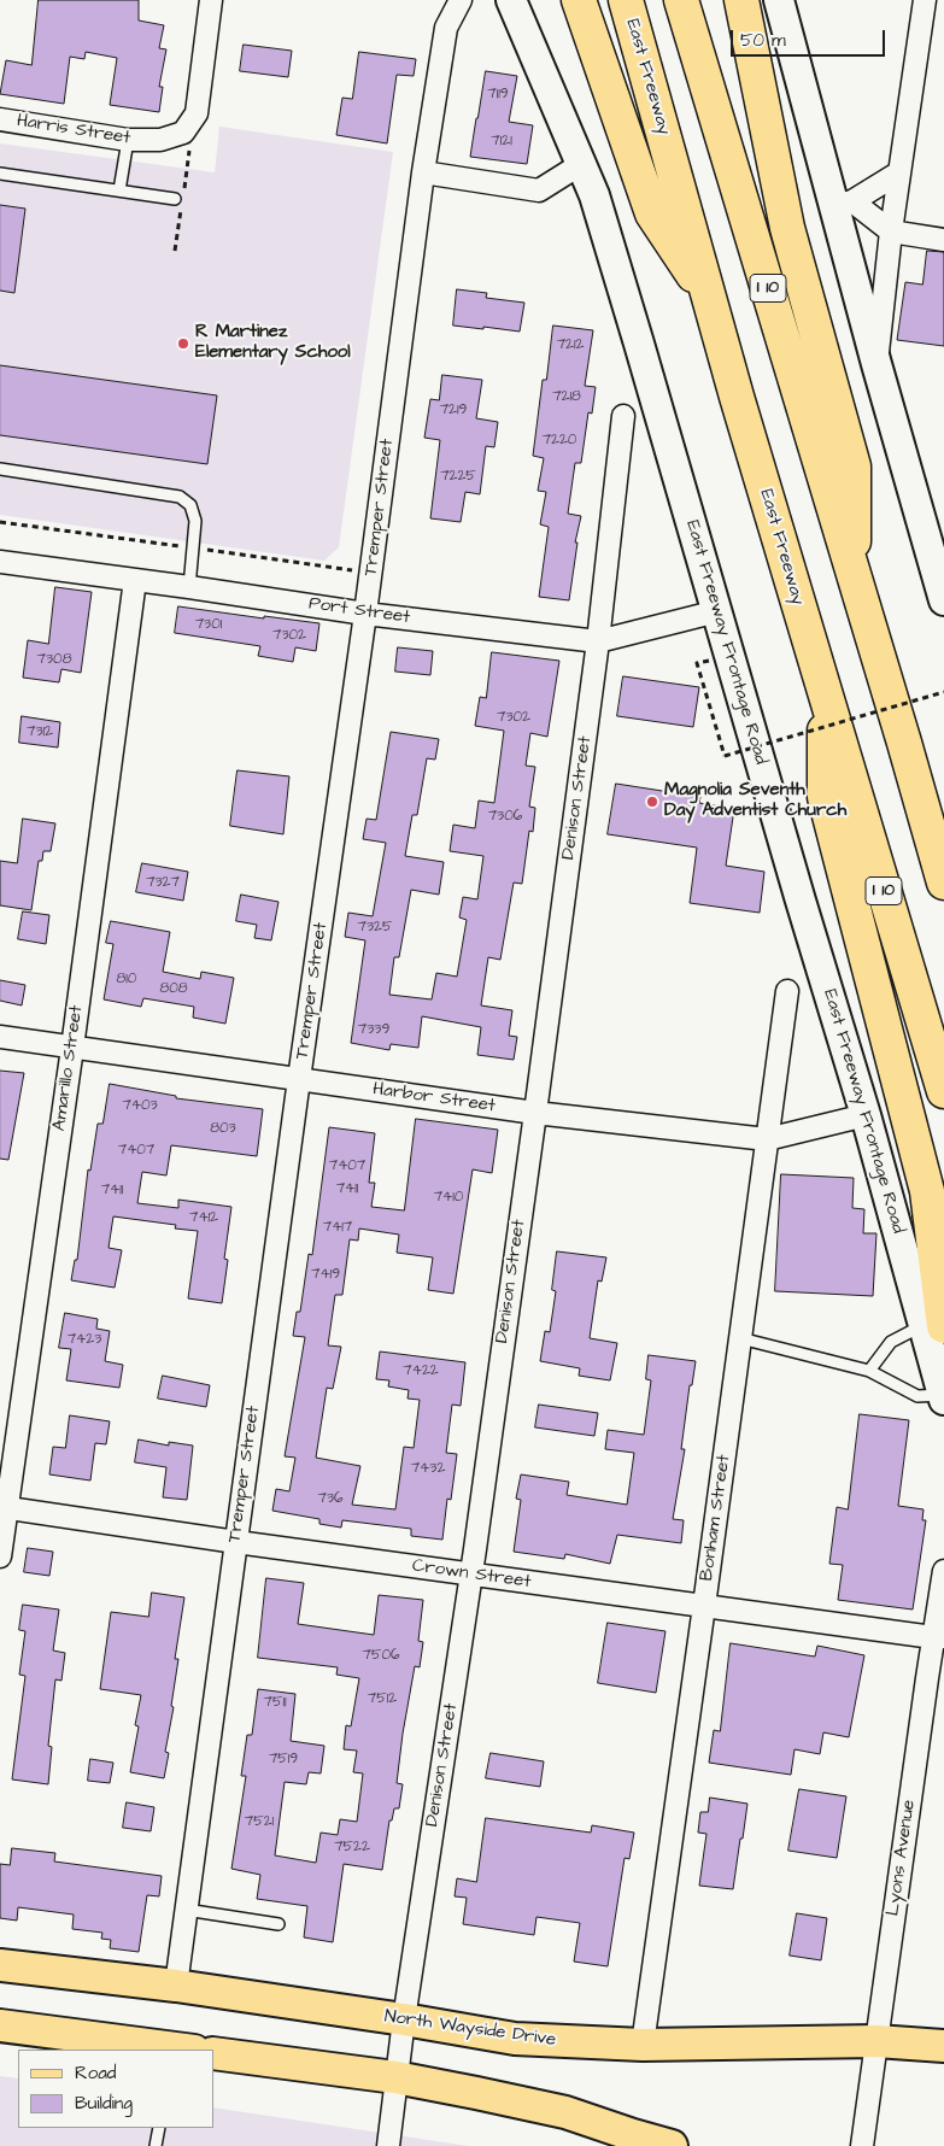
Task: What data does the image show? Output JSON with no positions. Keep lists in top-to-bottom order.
{
  "streets": {
    "highway": ["East Freeway", "I 10"],
    "main road": ["East Freeway Frontage Road", "North Wayside Drive"],
    "street": [
      "Harris Street",
      "Tremper Street",
      "Port Street",
      "Denison Street",
      "Amarillo Street",
      "Harbor Street",
      "Bonham Street",
      "Crown Street",
      "Lyons Avenue"
    ]
  },
  "crossings": [
    ["Tremper Street", "Port Street"],
    ["Tremper Street", "Harbor Street"],
    ["Tremper Street", "Crown Street"],
    ["Tremper Street", "North Wayside Drive"],
    ["Port Street", "East Freeway Frontage Road"],
    ["Port Street", "Denison Street"],
    ["Port Street", "Amarillo Street"],
    ["East Freeway Frontage Road", "Harbor Street"],
    ["Denison Street", "Harbor Street"],
    ["Denison Street", "Crown Street"],
    ["Denison Street", "North Wayside Drive"],
    ["Amarillo Street", "Harbor Street"],
    ["Amarillo Street", "Crown Street"],
    ["Harbor Street", "Bonham Street"],
    ["Bonham Street", "Crown Street"],
    ["Bonham Street", "North Wayside Drive"],
    ["Crown Street", "Lyons Avenue"],
    ["Lyons Avenue", "North Wayside Drive"]
  ],
  "places": ["R Martinez Elementary School", "Magnolia Seventh Day Adventist Church"],
  "house_numbers": [
    "7119",
    "7121",
    "7212",
    "7218",
    "7219",
    "7220",
    "7225",
    "7301",
    "7302",
    "7308",
    "7302",
    "7312",
    "7306",
    "7327",
    "7325",
    "810",
    "808",
    "7339",
    "7403",
    "803",
    "7407",
    "7407",
    "7411",
    "7411",
    "7410",
    "7412",
    "7417",
    "7419",
    "7423",
    "7422",
    "7432",
    "736",
    "7506",
    "7512",
    "7511",
    "7519",
    "7521",
    "7522"
  ],
  "legend": ["Road", "Building"],
  "scale_bar": "50 m"
}
